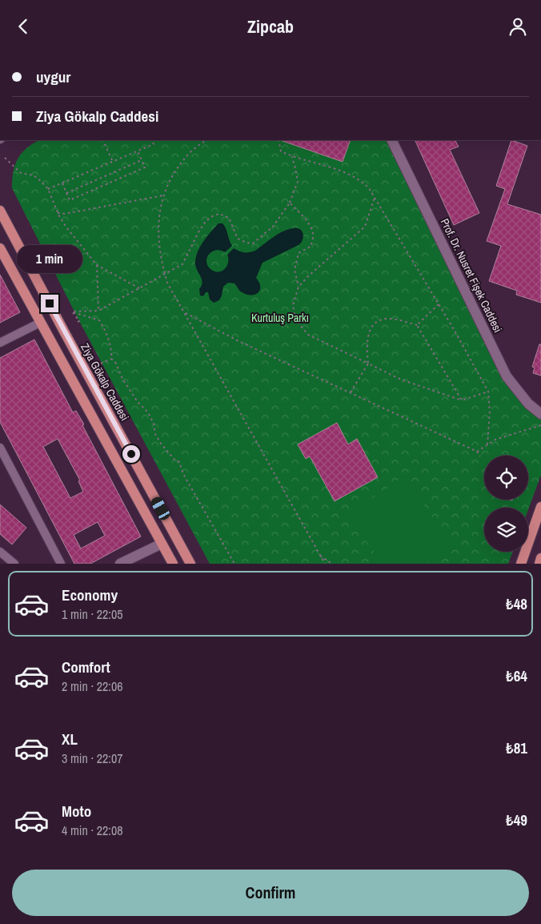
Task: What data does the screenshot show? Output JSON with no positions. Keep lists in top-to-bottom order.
{
  "streets": {
    "main road": ["Prof. Dr. Nusret Fişek Caddesi", "Ziya Gökalp Caddesi"]
  },
  "parks": ["Kurtuluş Parkı"],
  "page": {
    "header": "Zipcab",
    "banner": ["uygur", "Ziya Gökalp Caddesi"],
    "bubble": "1 min",
    "list": [
      {
        "name": "Economy",
        "note": "1 min · 22:05",
        "value": "₺48"
      },
      {
        "name": "Comfort",
        "note": "2 min · 22:06",
        "value": "₺64"
      },
      {
        "name": "XL",
        "note": "3 min · 22:07",
        "value": "₺81"
      },
      {
        "name": "Moto",
        "note": "4 min · 22:08",
        "value": "₺49"
      }
    ],
    "buttons": "Confirm"
  }
}
